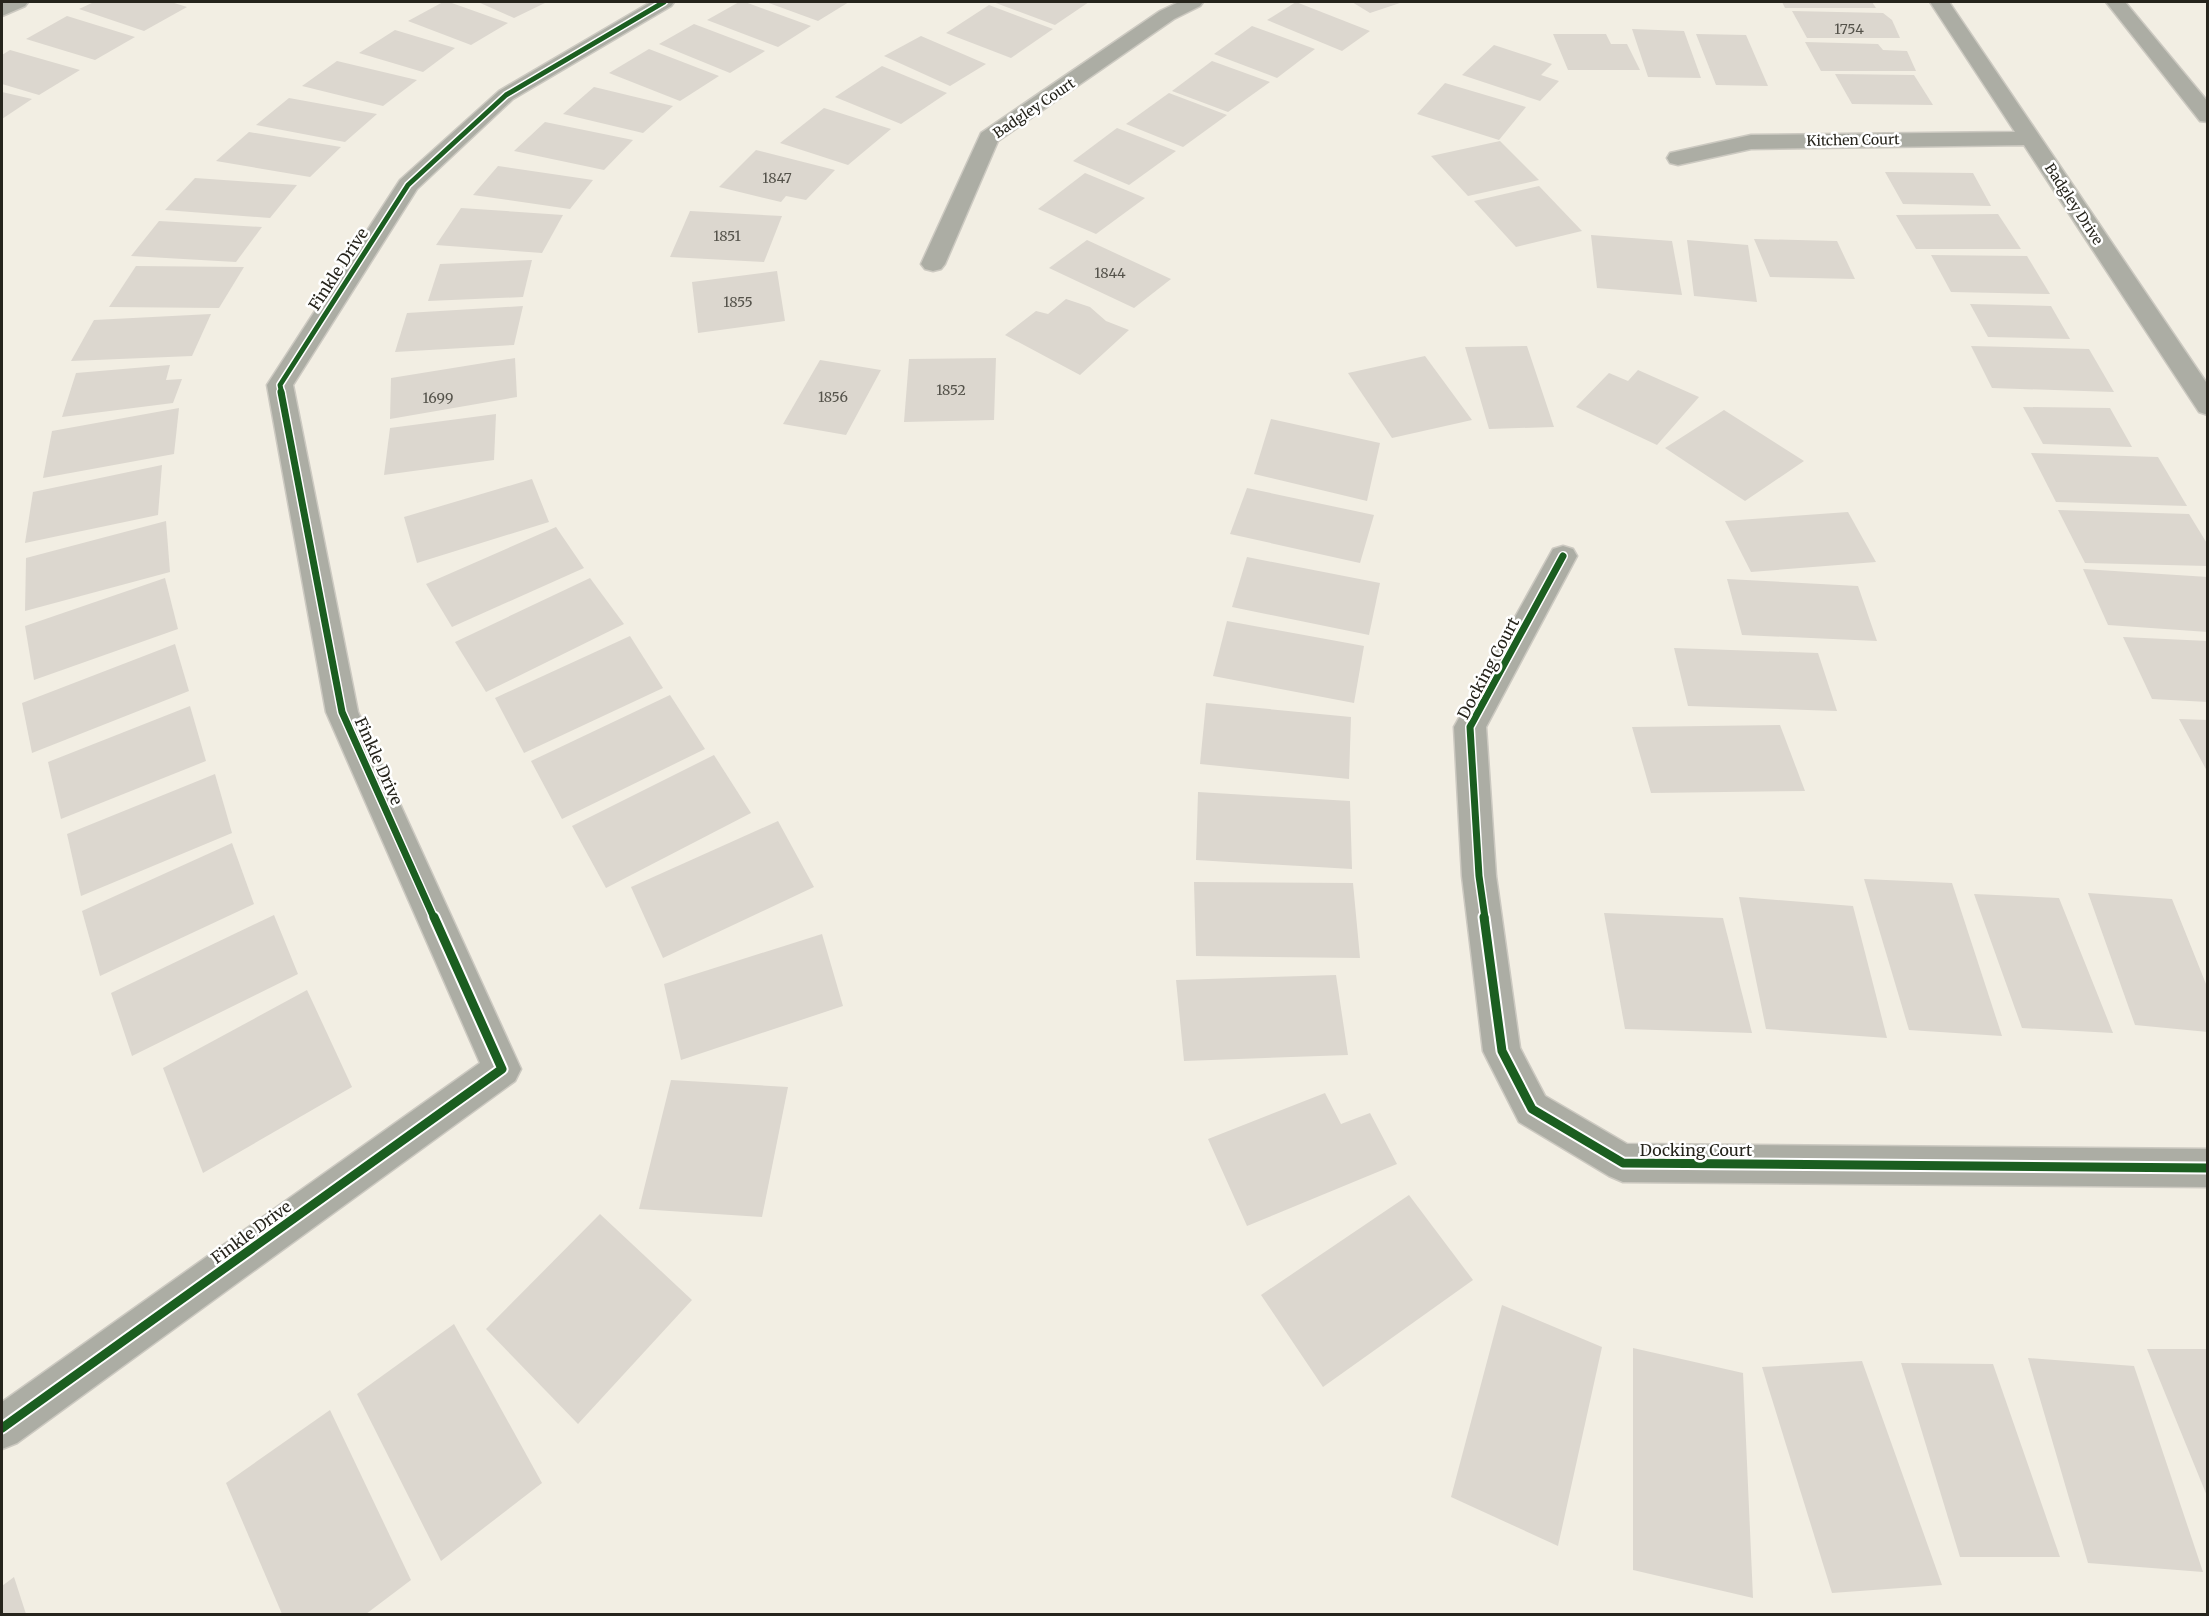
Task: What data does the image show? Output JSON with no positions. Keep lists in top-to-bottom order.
{
  "streets": {
    "street": [
      "Badgley Court",
      "Kitchen Court",
      "Badgley Drive",
      "Finkle Drive",
      "Docking Court"
    ]
  },
  "crossings": [
    ["Kitchen Court", "Badgley Drive"]
  ],
  "house_numbers": [
    "1754",
    "1847",
    "1851",
    "1844",
    "1855",
    "1852",
    "1856",
    "1699"
  ]
}
